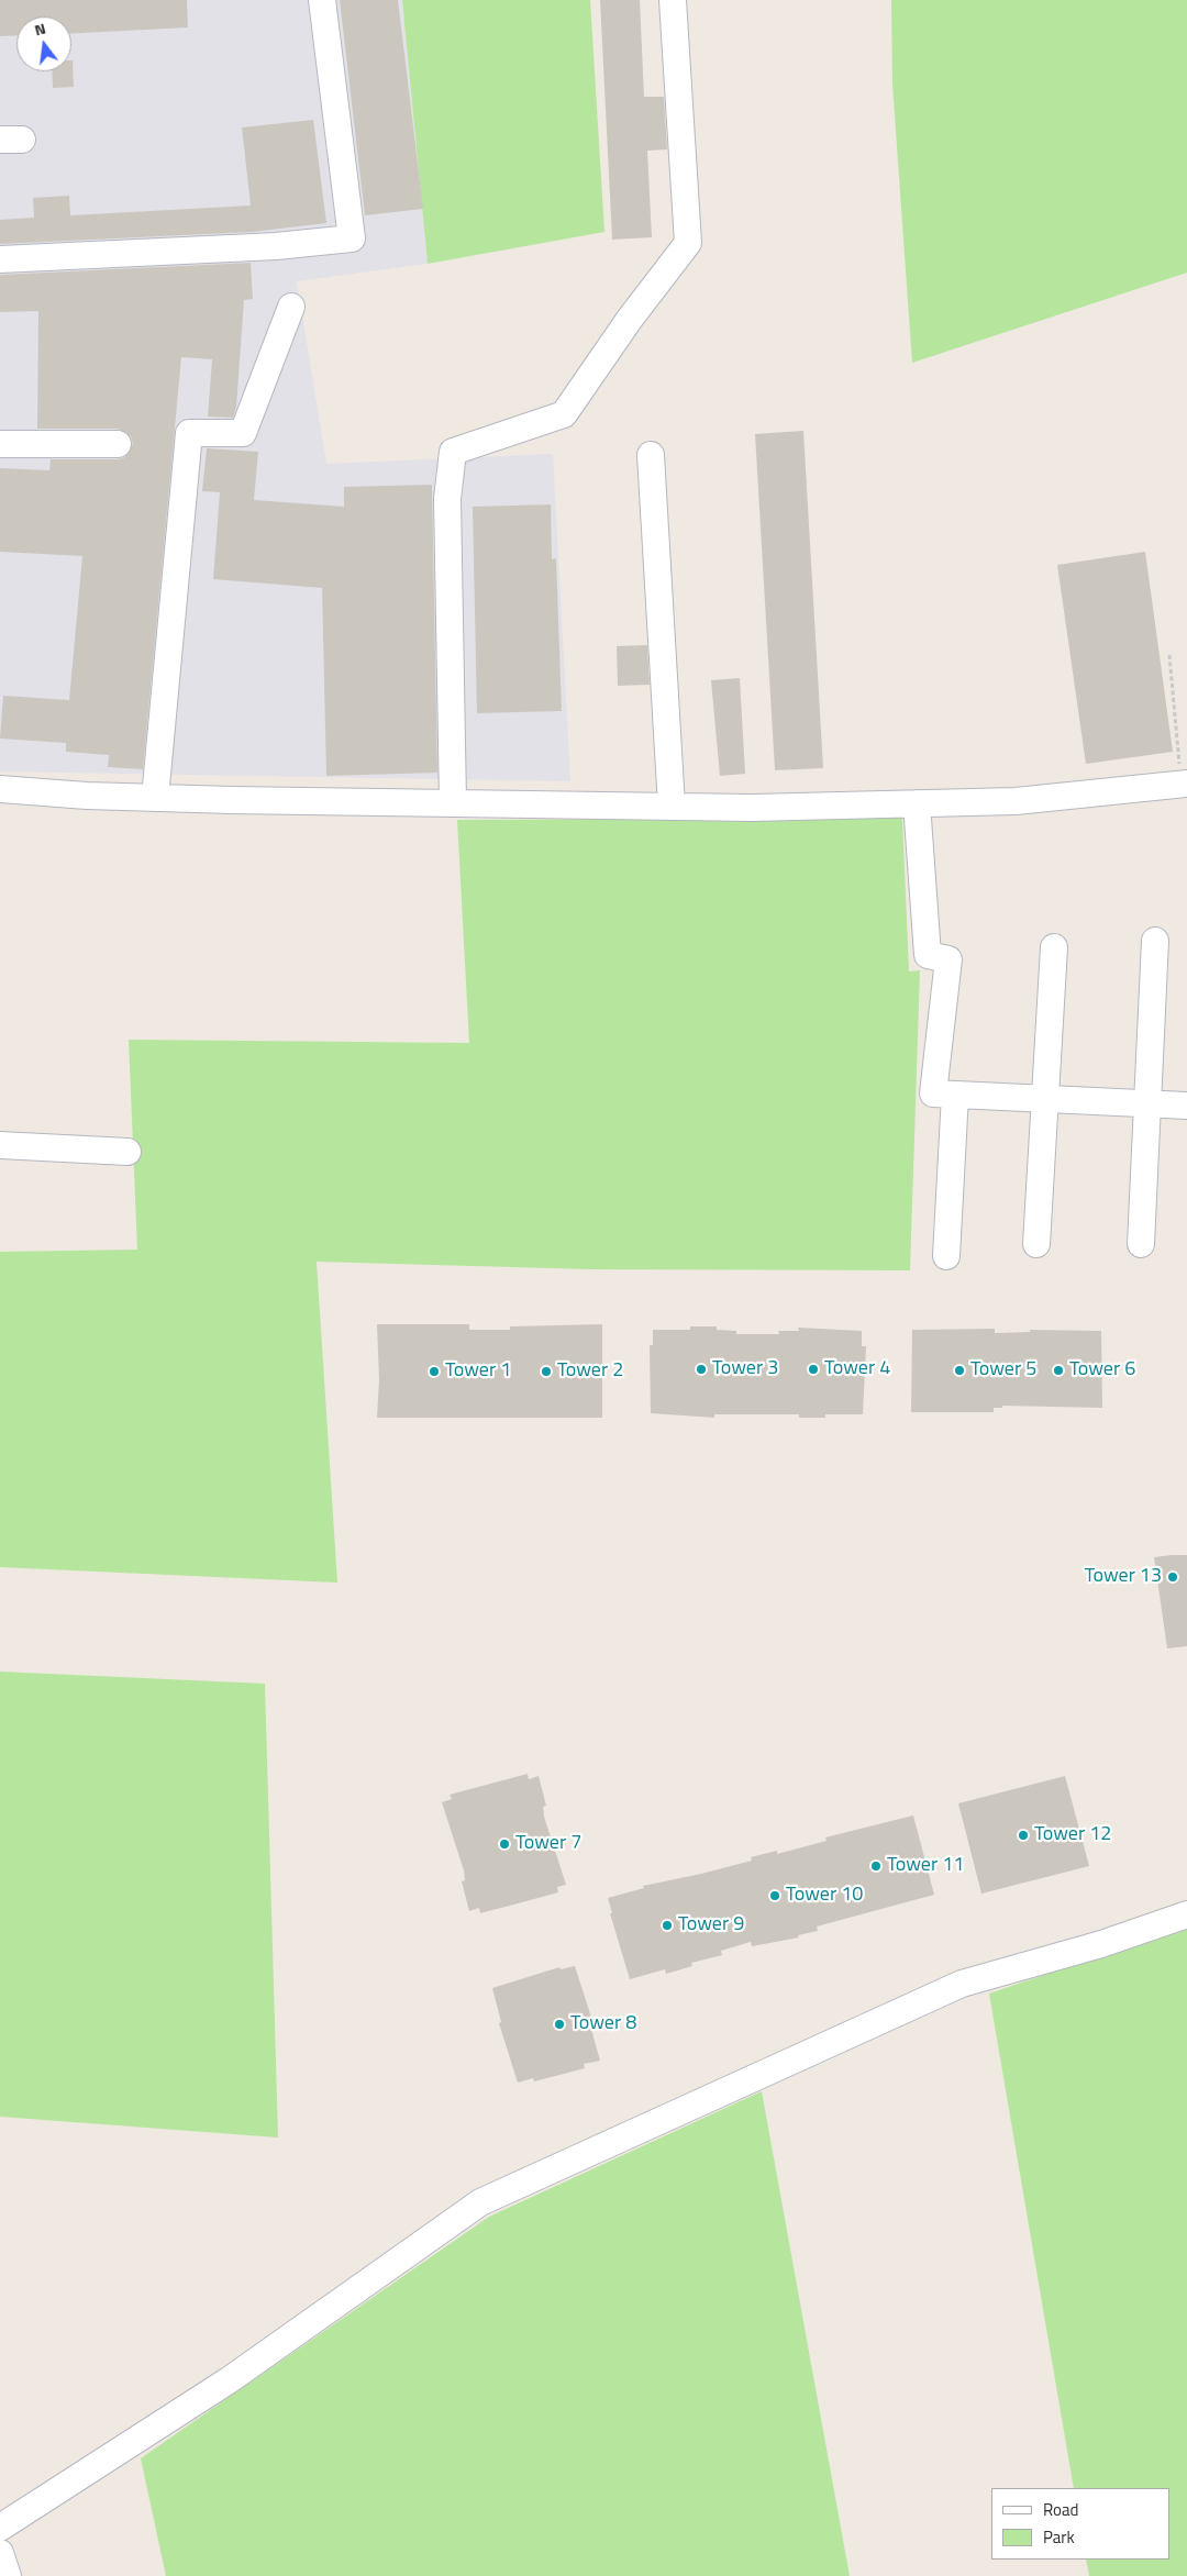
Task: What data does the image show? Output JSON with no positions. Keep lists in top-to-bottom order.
{
  "places": [
    "Tower 3",
    "Tower 4",
    "Tower 5",
    "Tower 6",
    "Tower 1",
    "Tower 2",
    "Tower 13",
    "Tower 12",
    "Tower 7",
    "Tower 11",
    "Tower 10",
    "Tower 9",
    "Tower 8"
  ],
  "legend": ["Road", "Park"],
  "north": "top"
}
